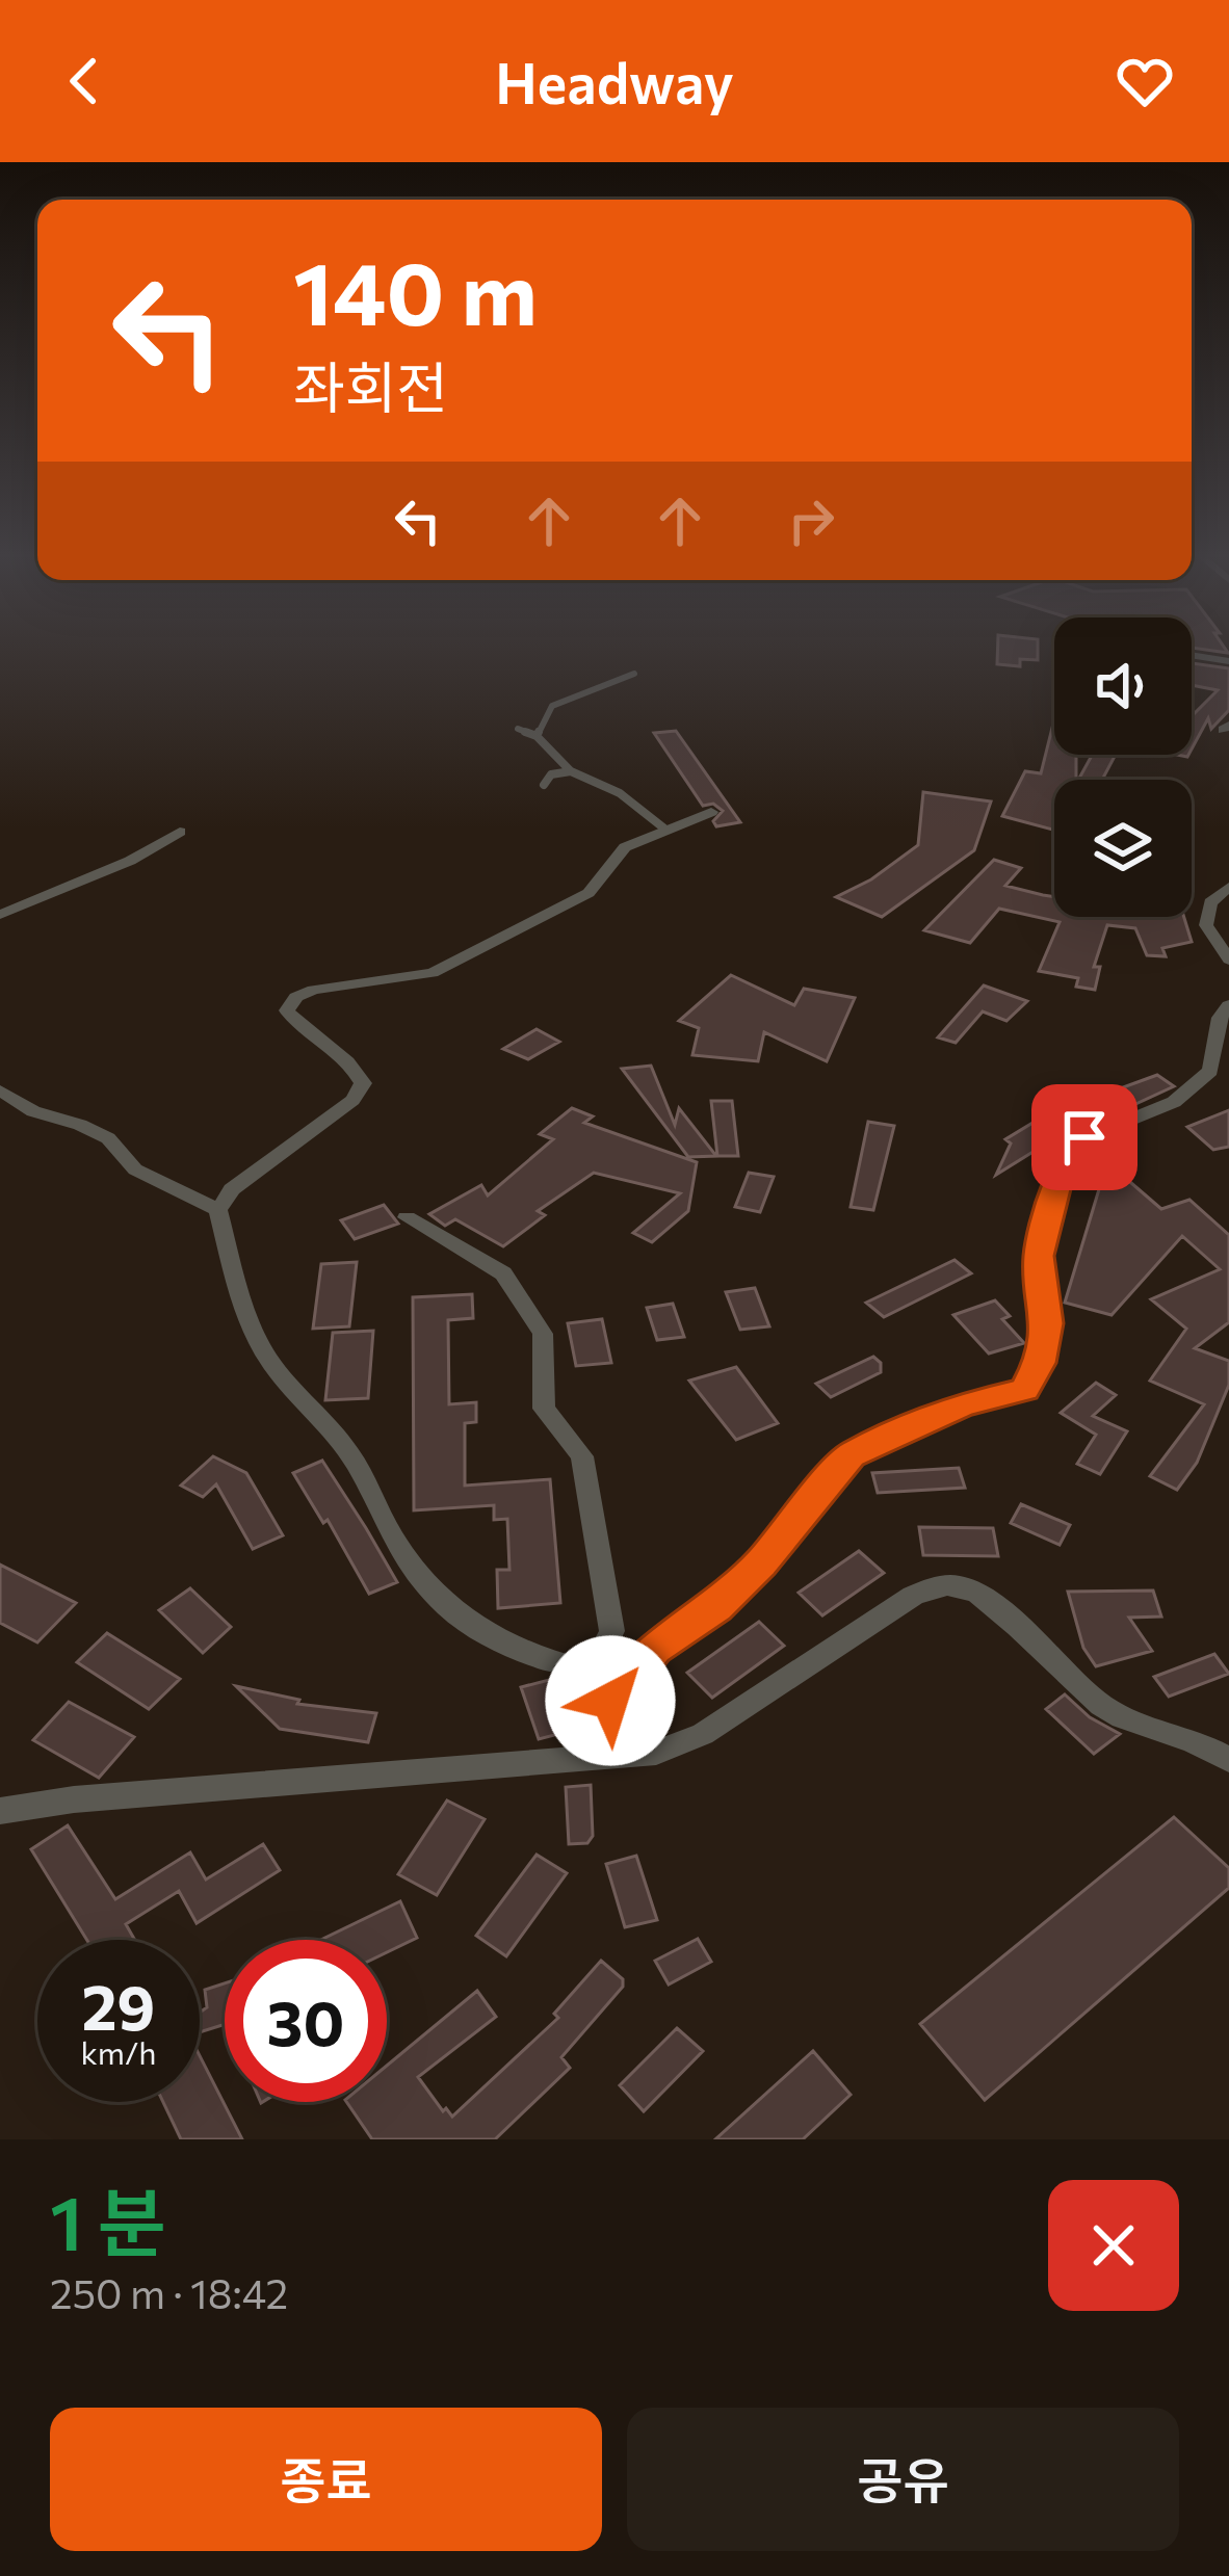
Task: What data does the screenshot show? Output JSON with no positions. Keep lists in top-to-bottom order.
{
  "page": {
    "header": "Headway",
    "turn": ["140 m", "좌회전"],
    "speed": "29 km/h",
    "limit": "30",
    "heading": ["1 분", "250 m · 18:42"],
    "buttons": ["종료", "공유"]
  }
}
